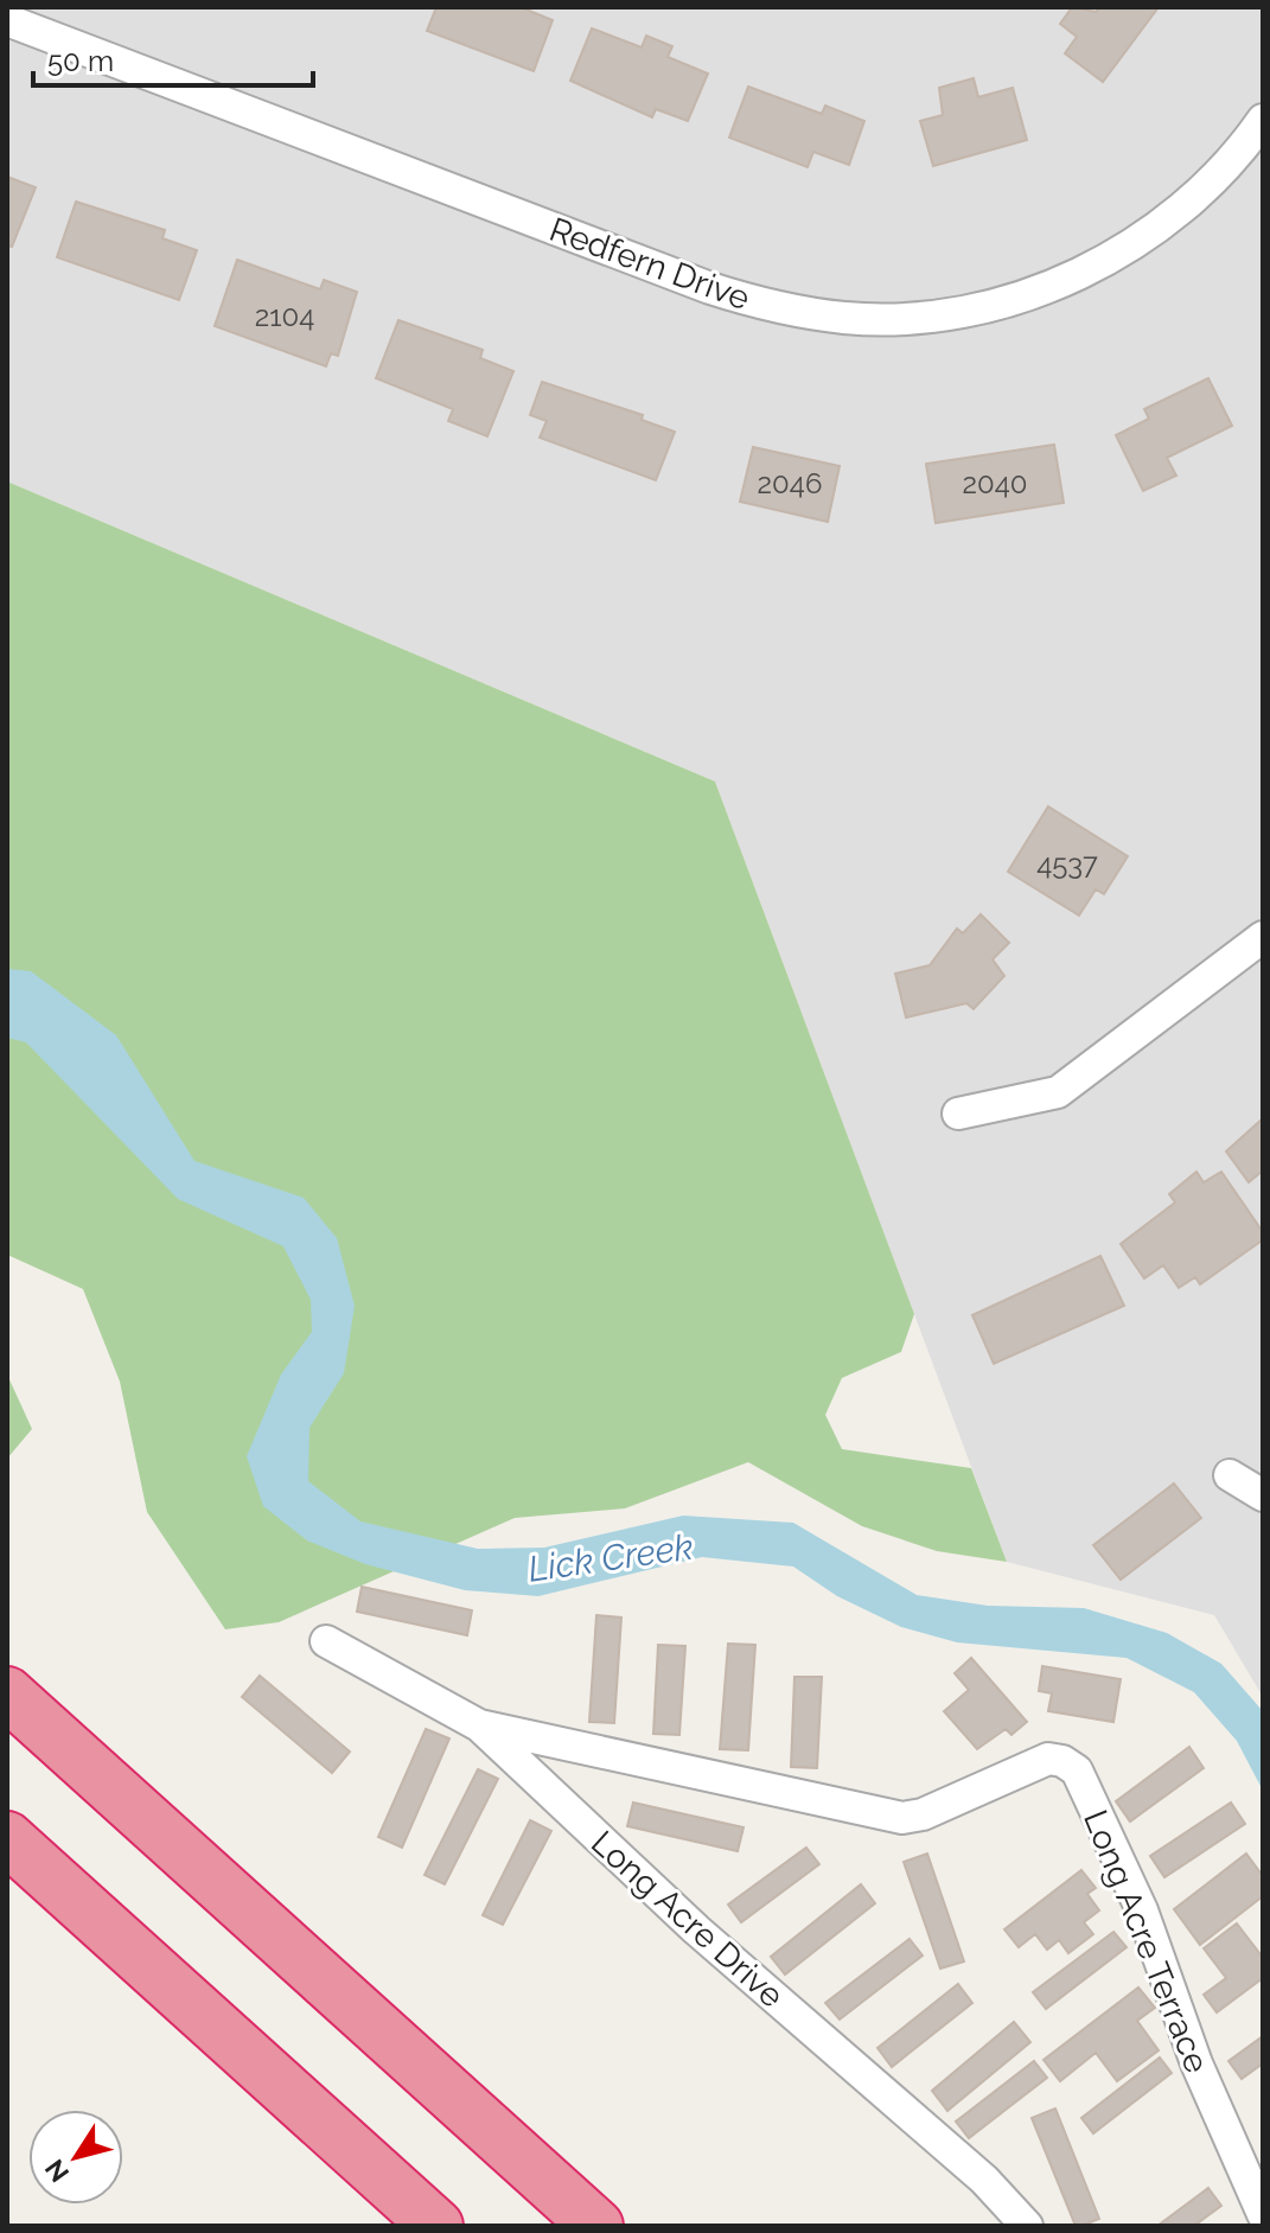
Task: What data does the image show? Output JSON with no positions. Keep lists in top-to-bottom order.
{
  "streets": {
    "street": ["Redfern Drive", "Long Acre Drive", "Long Acre Terrace"]
  },
  "crossings": [
    ["Long Acre Drive", "Long Acre Terrace"]
  ],
  "water": ["Lick Creek"],
  "house_numbers": [
    "2104",
    "2046",
    "2040",
    "4537"
  ],
  "scale_bar": "50 m",
  "north": "bottom left"
}
